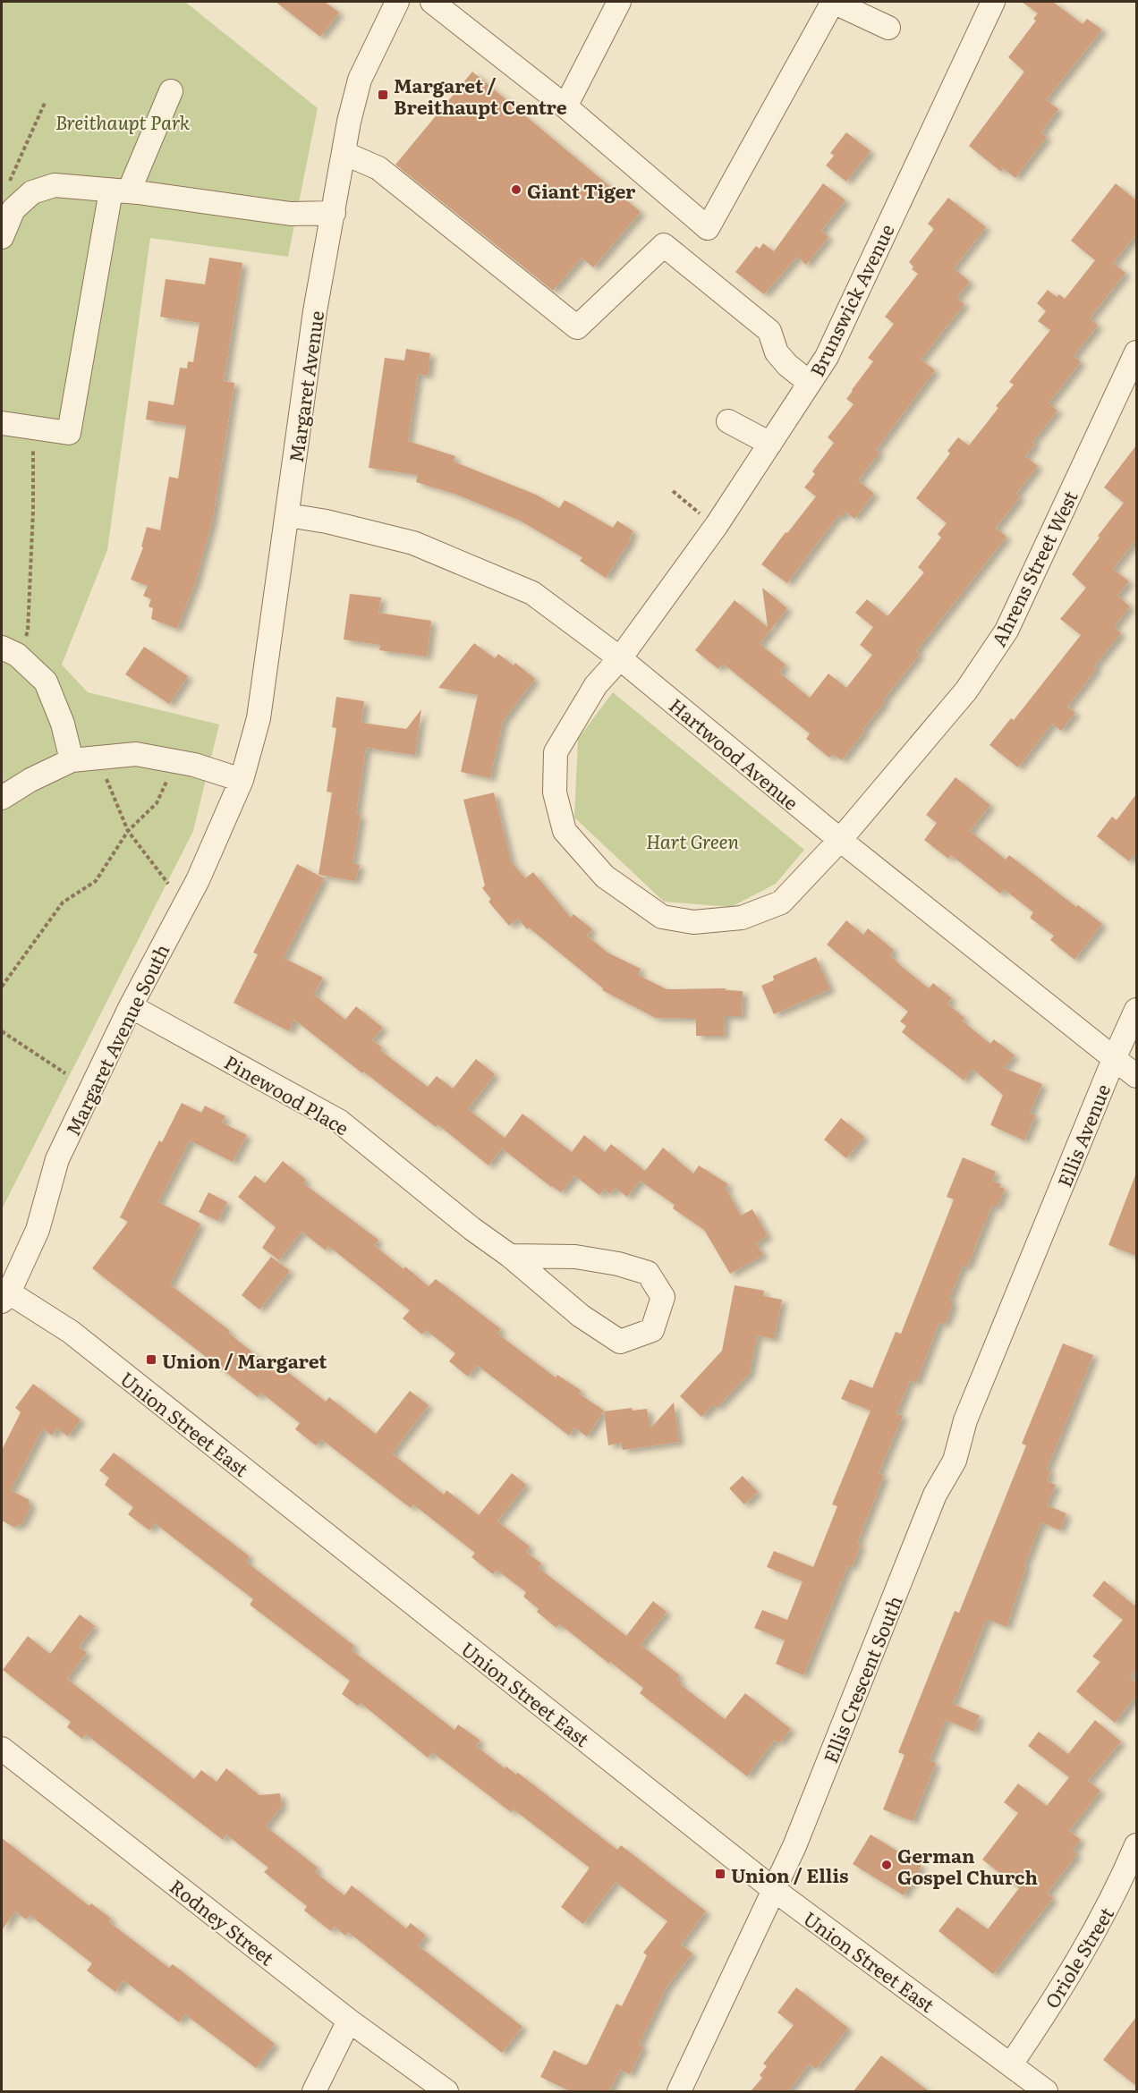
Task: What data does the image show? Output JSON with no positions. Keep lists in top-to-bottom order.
{
  "streets": {
    "street": [
      "Brunswick Avenue",
      "Margaret Avenue",
      "Ahrens Street West",
      "Hartwood Avenue",
      "Margaret Avenue South",
      "Pinewood Place",
      "Ellis Avenue",
      "Union Street East",
      "Ellis Crescent South",
      "Rodney Street",
      "Oriole Street"
    ]
  },
  "crossings": [
    ["Brunswick Avenue", "Ahrens Street West"],
    ["Brunswick Avenue", "Hartwood Avenue"],
    ["Margaret Avenue", "Hartwood Avenue"],
    ["Margaret Avenue", "Margaret Avenue South"],
    ["Ahrens Street West", "Hartwood Avenue"],
    ["Hartwood Avenue", "Ellis Avenue"],
    ["Margaret Avenue South", "Pinewood Place"],
    ["Margaret Avenue South", "Union Street East"],
    ["Ellis Avenue", "Ellis Crescent South"],
    ["Union Street East", "Ellis Crescent South"],
    ["Union Street East", "Oriole Street"]
  ],
  "parks": ["Breithaupt Park", "Hart Green"],
  "places": {
    "transit": ["Margaret / Breithaupt Centre", "Union / Margaret", "Union / Ellis"],
    "other": ["Giant Tiger", "German Gospel Church"]
  }
}
